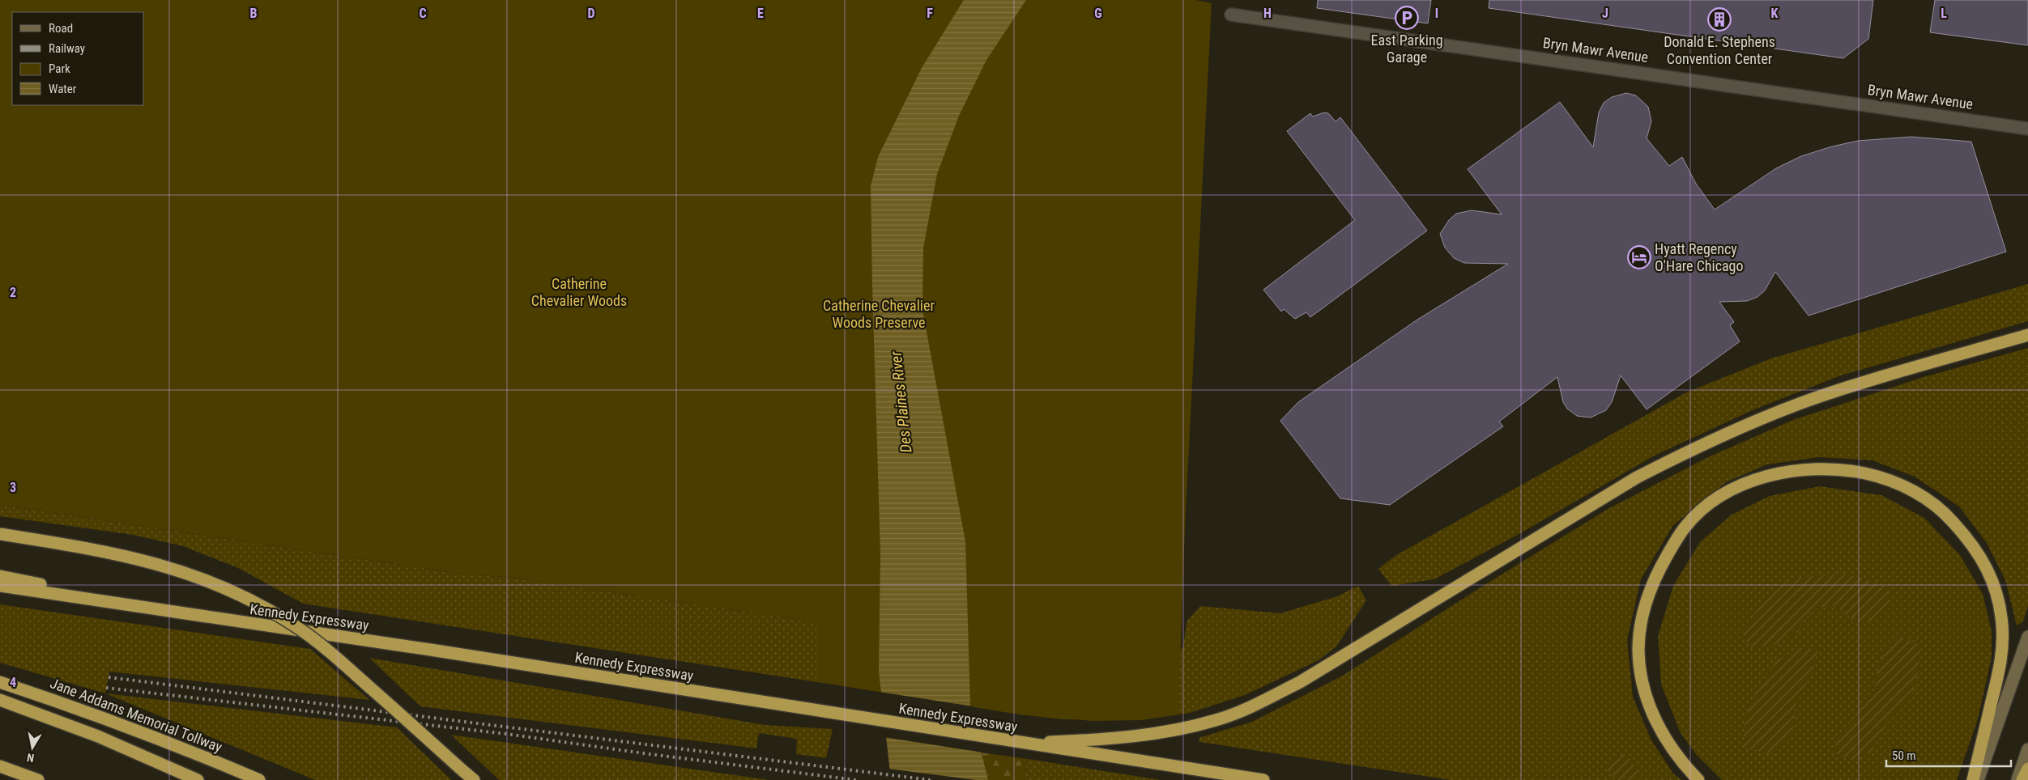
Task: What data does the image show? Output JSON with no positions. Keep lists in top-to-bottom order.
{
  "streets": {
    "highway": ["Kennedy Expressway", "Jane Addams Memorial Tollway"],
    "street": ["Bryn Mawr Avenue"]
  },
  "water": ["Des Plaines River"],
  "parks": ["Catherine Chevalier Woods", "Catherine Chevalier Woods Preserve"],
  "places": {
    "parking": ["East Parking Garage"],
    "building": ["Donald E. Stephens Convention Center"],
    "hotel": ["Hyatt Regency O'Hare Chicago"]
  },
  "legend": [
    "Road",
    "Railway",
    "Park",
    "Water"
  ],
  "scale_bar": "50 m",
  "north": "bottom",
  "grid": {
    "columns": [
      "B",
      "C",
      "D",
      "E",
      "F",
      "G",
      "H",
      "I",
      "J",
      "K",
      "L"
    ],
    "rows": ["2", "3", "4"]
  }
}
